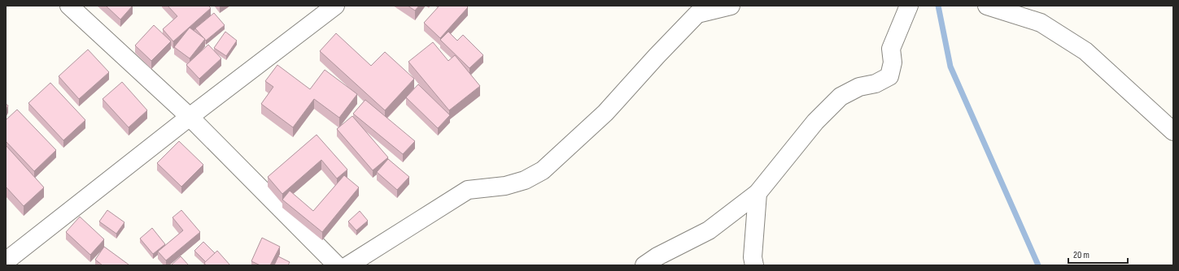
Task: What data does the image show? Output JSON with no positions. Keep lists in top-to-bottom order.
{
  "scale_bar": "20 m"
}
